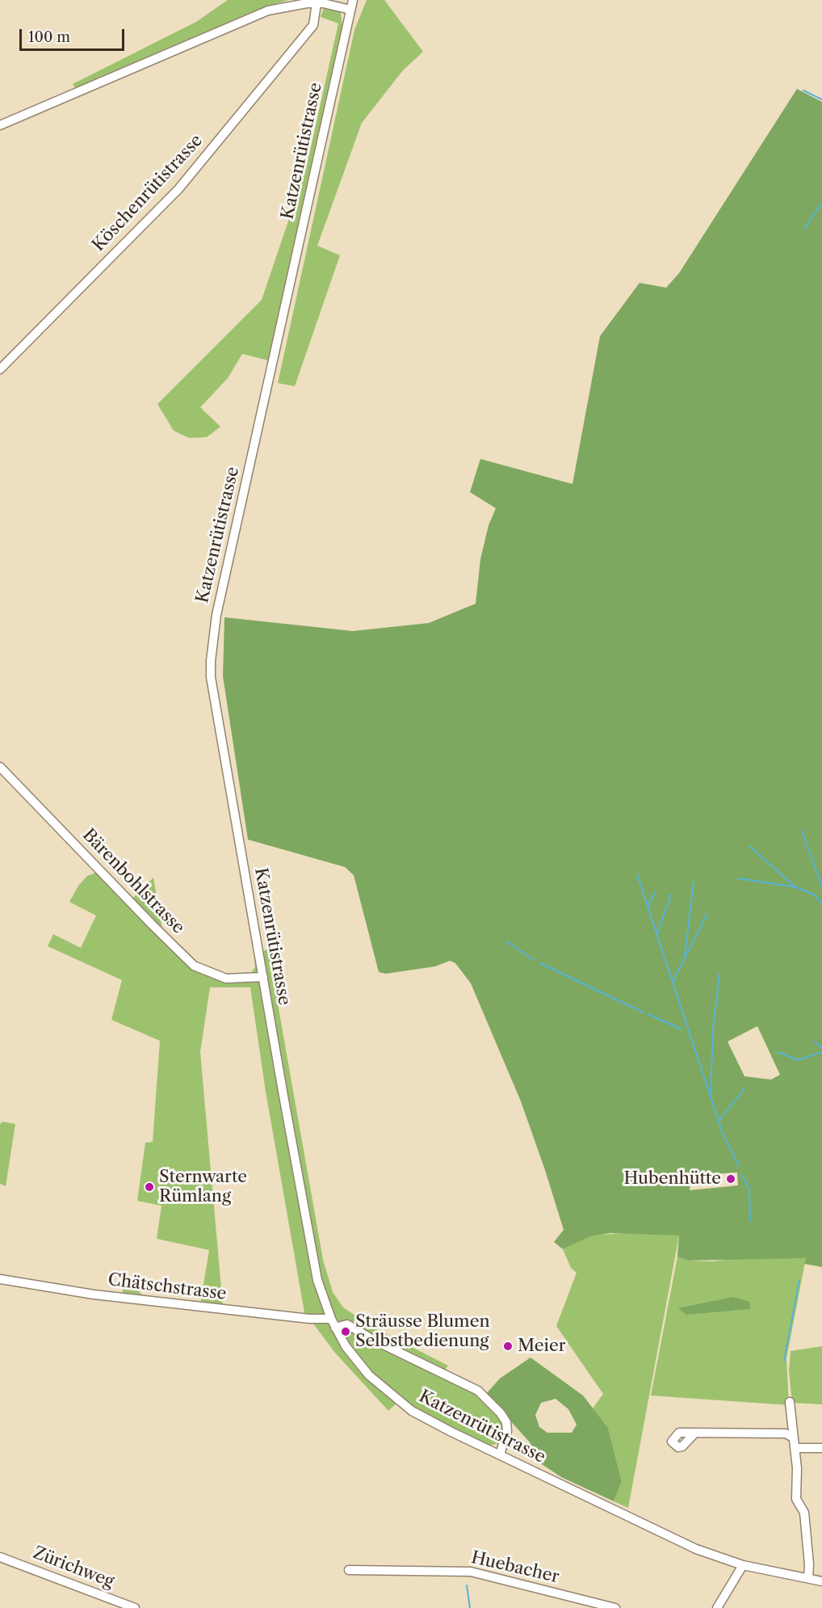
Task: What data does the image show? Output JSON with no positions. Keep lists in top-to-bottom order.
{
  "streets": {
    "street": [
      "Katzenrütistrasse",
      "Köschenrütistrasse",
      "Bärenbohlstrasse",
      "Chätschstrasse",
      "Zürichweg",
      "Huebacher"
    ]
  },
  "crossings": [
    ["Katzenrütistrasse", "Bärenbohlstrasse"],
    ["Katzenrütistrasse", "Chätschstrasse"]
  ],
  "places": [
    "Hubenhütte",
    "Sternwarte Rümlang",
    "Sträusse Blumen Selbstbedienung",
    "Meier"
  ],
  "scale_bar": "100 m"
}
